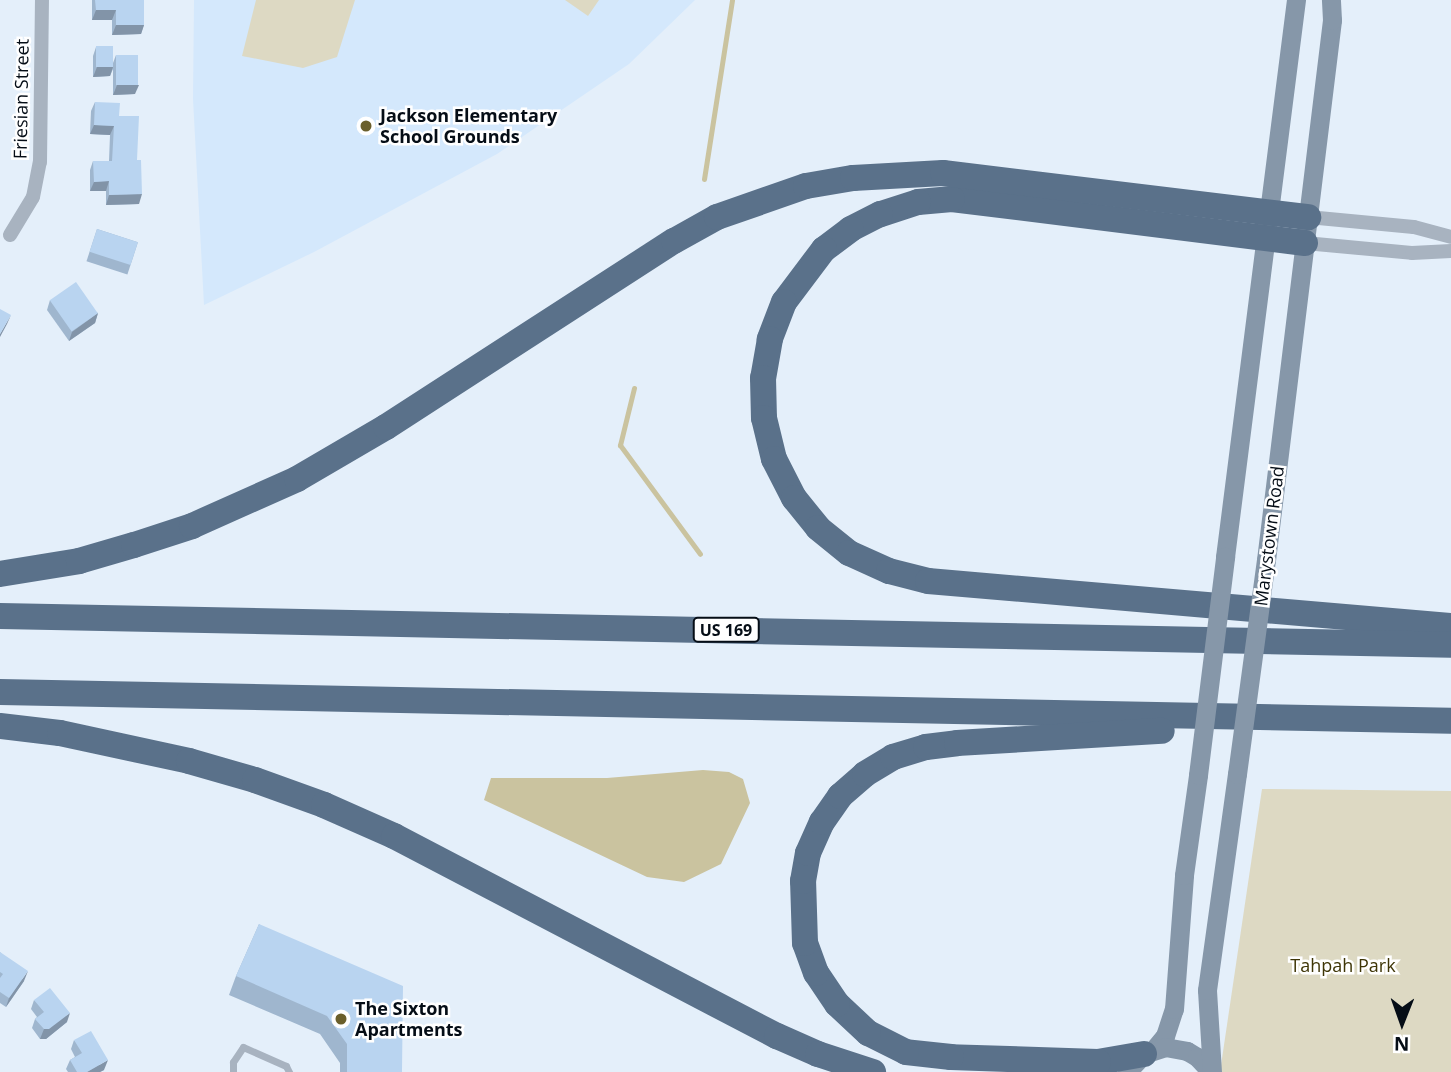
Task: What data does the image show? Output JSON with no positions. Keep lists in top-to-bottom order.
{
  "streets": {
    "highway": ["US 169"],
    "main road": ["Marystown Road"],
    "street": ["Friesian Street"]
  },
  "parks": ["Tahpah Park"],
  "places": ["Jackson Elementary School Grounds", "The Sixton Apartments"],
  "north": "bottom"
}
